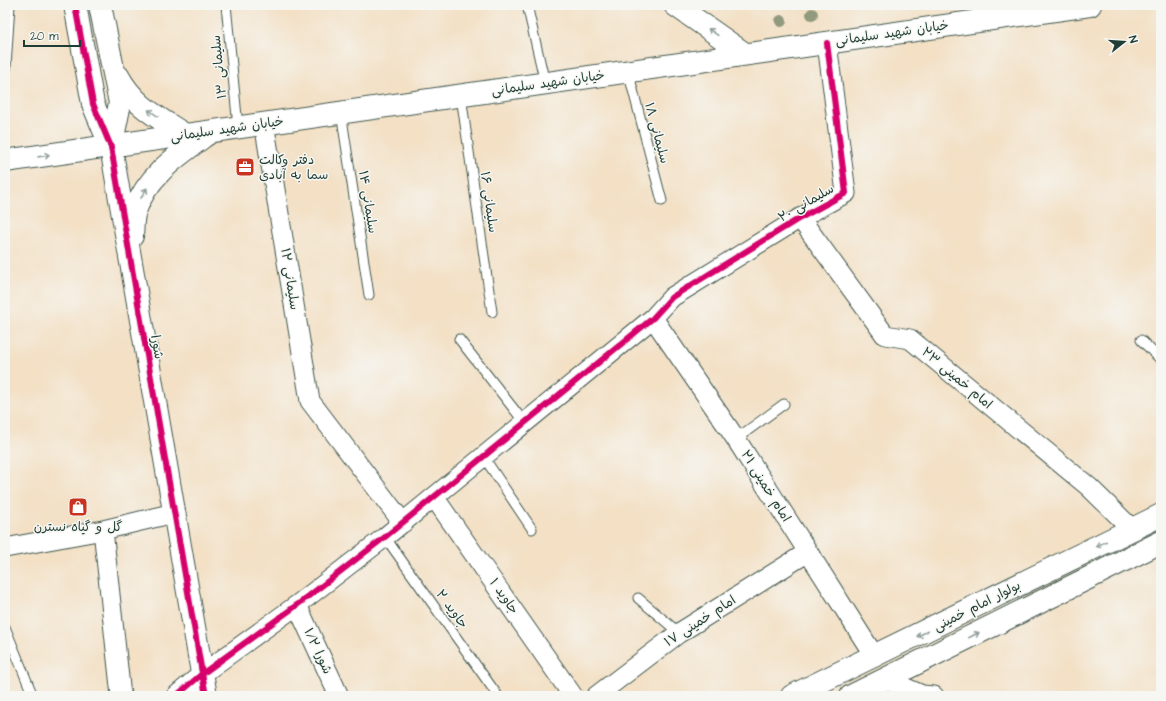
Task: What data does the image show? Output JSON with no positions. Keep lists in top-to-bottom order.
{
  "streets": {
    "main road": ["خیابان شهید سلیمانی", "شورا", "بولوار امام خمینی"],
    "street": [
      "سلیمانی ۲۰",
      "سلیمانی ۱۲",
      "امام خمینی ۲۳",
      "امام خمینی ۲۱",
      "جاوید ۱",
      "امام خمینی ۱۷",
      "شورا ۱/۲"
    ],
    "lane": [
      "سلیمانی ۱۳",
      "سلیمانی ۱۸",
      "سلیمانی ۱۴",
      "سلیمانی ۱۶",
      "جاوید ۲"
    ]
  },
  "crossings": [
    ["خیابان شهید سلیمانی", "سلیمانی ۱۳"],
    ["خیابان شهید سلیمانی", "سلیمانی ۱۸"],
    ["خیابان شهید سلیمانی", "سلیمانی ۱۴"],
    ["خیابان شهید سلیمانی", "سلیمانی ۱۶"],
    ["خیابان شهید سلیمانی", "سلیمانی ۲۰"],
    ["خیابان شهید سلیمانی", "سلیمانی ۱۲"],
    ["خیابان شهید سلیمانی", "شورا"],
    ["سلیمانی ۲۰", "سلیمانی ۱۲"],
    ["سلیمانی ۲۰", "شورا"],
    ["سلیمانی ۲۰", "امام خمینی ۲۳"],
    ["سلیمانی ۲۰", "امام خمینی ۲۱"],
    ["سلیمانی ۲۰", "جاوید ۱"],
    ["سلیمانی ۲۰", "جاوید ۲"],
    ["سلیمانی ۲۰", "شورا ۱/۲"],
    ["امام خمینی ۲۳", "بولوار امام خمینی"],
    ["امام خمینی ۲۱", "بولوار امام خمینی"],
    ["امام خمینی ۲۱", "امام خمینی ۱۷"]
  ],
  "places": {
    "office": ["دفتر وکالت سما به آبادی"],
    "shop": ["گل و گیاه نسترن"]
  },
  "scale_bar": "20 m",
  "north": "right"
}
